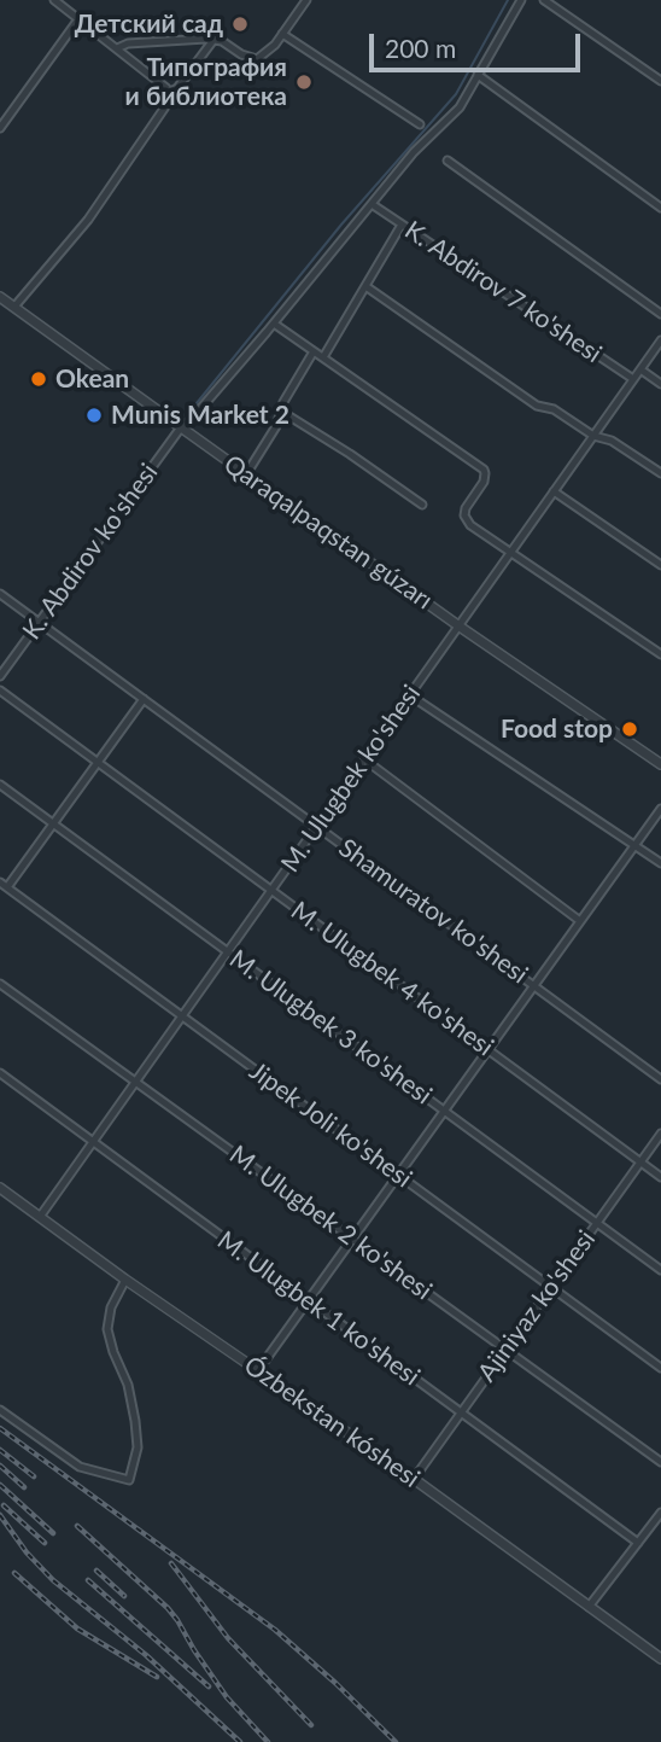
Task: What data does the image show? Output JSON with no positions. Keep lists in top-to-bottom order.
{
  "streets": {
    "street": [
      "K. Abdirov 7 ko'shesi",
      "Qaraqalpaqstan gúzarı",
      "K. Abdirov ko'shesi",
      "M. Ulugbek ko'shesi",
      "Shamuratov ko'shesi",
      "M. Ulugbek 4 ko'shesi",
      "M. Ulugbek 3 ko'shesi",
      "Jipek Joli ko'shesi",
      "M. Ulugbek 2 ko'shesi",
      "Ajiniyaz ko'shesi",
      "M. Ulugbek 1 ko'shesi",
      "Ózbekstan kóshesi"
    ]
  },
  "crossings": [
    ["K. Abdirov 7 ko'shesi", "K. Abdirov ko'shesi"],
    ["K. Abdirov 7 ko'shesi", "M. Ulugbek ko'shesi"],
    ["Qaraqalpaqstan gúzarı", "K. Abdirov ko'shesi"],
    ["Qaraqalpaqstan gúzarı", "M. Ulugbek ko'shesi"],
    ["K. Abdirov ko'shesi", "Shamuratov ko'shesi"],
    ["M. Ulugbek ko'shesi", "Shamuratov ko'shesi"],
    ["M. Ulugbek ko'shesi", "M. Ulugbek 4 ko'shesi"],
    ["M. Ulugbek ko'shesi", "M. Ulugbek 3 ko'shesi"],
    ["M. Ulugbek ko'shesi", "Jipek Joli ko'shesi"],
    ["M. Ulugbek ko'shesi", "M. Ulugbek 2 ko'shesi"],
    ["M. Ulugbek ko'shesi", "M. Ulugbek 1 ko'shesi"],
    ["M. Ulugbek ko'shesi", "Ózbekstan kóshesi"],
    ["M. Ulugbek 4 ko'shesi", "Ajiniyaz ko'shesi"],
    ["M. Ulugbek 3 ko'shesi", "Ajiniyaz ko'shesi"],
    ["Jipek Joli ko'shesi", "Ajiniyaz ko'shesi"],
    ["M. Ulugbek 2 ko'shesi", "Ajiniyaz ko'shesi"],
    ["Ajiniyaz ko'shesi", "M. Ulugbek 1 ko'shesi"],
    ["Ajiniyaz ko'shesi", "Ózbekstan kóshesi"]
  ],
  "places": [
    "Детский сад",
    "Типография и библиотека",
    "Okean",
    "Munis Market 2",
    "Food stop"
  ],
  "scale_bar": "200 m"
}
